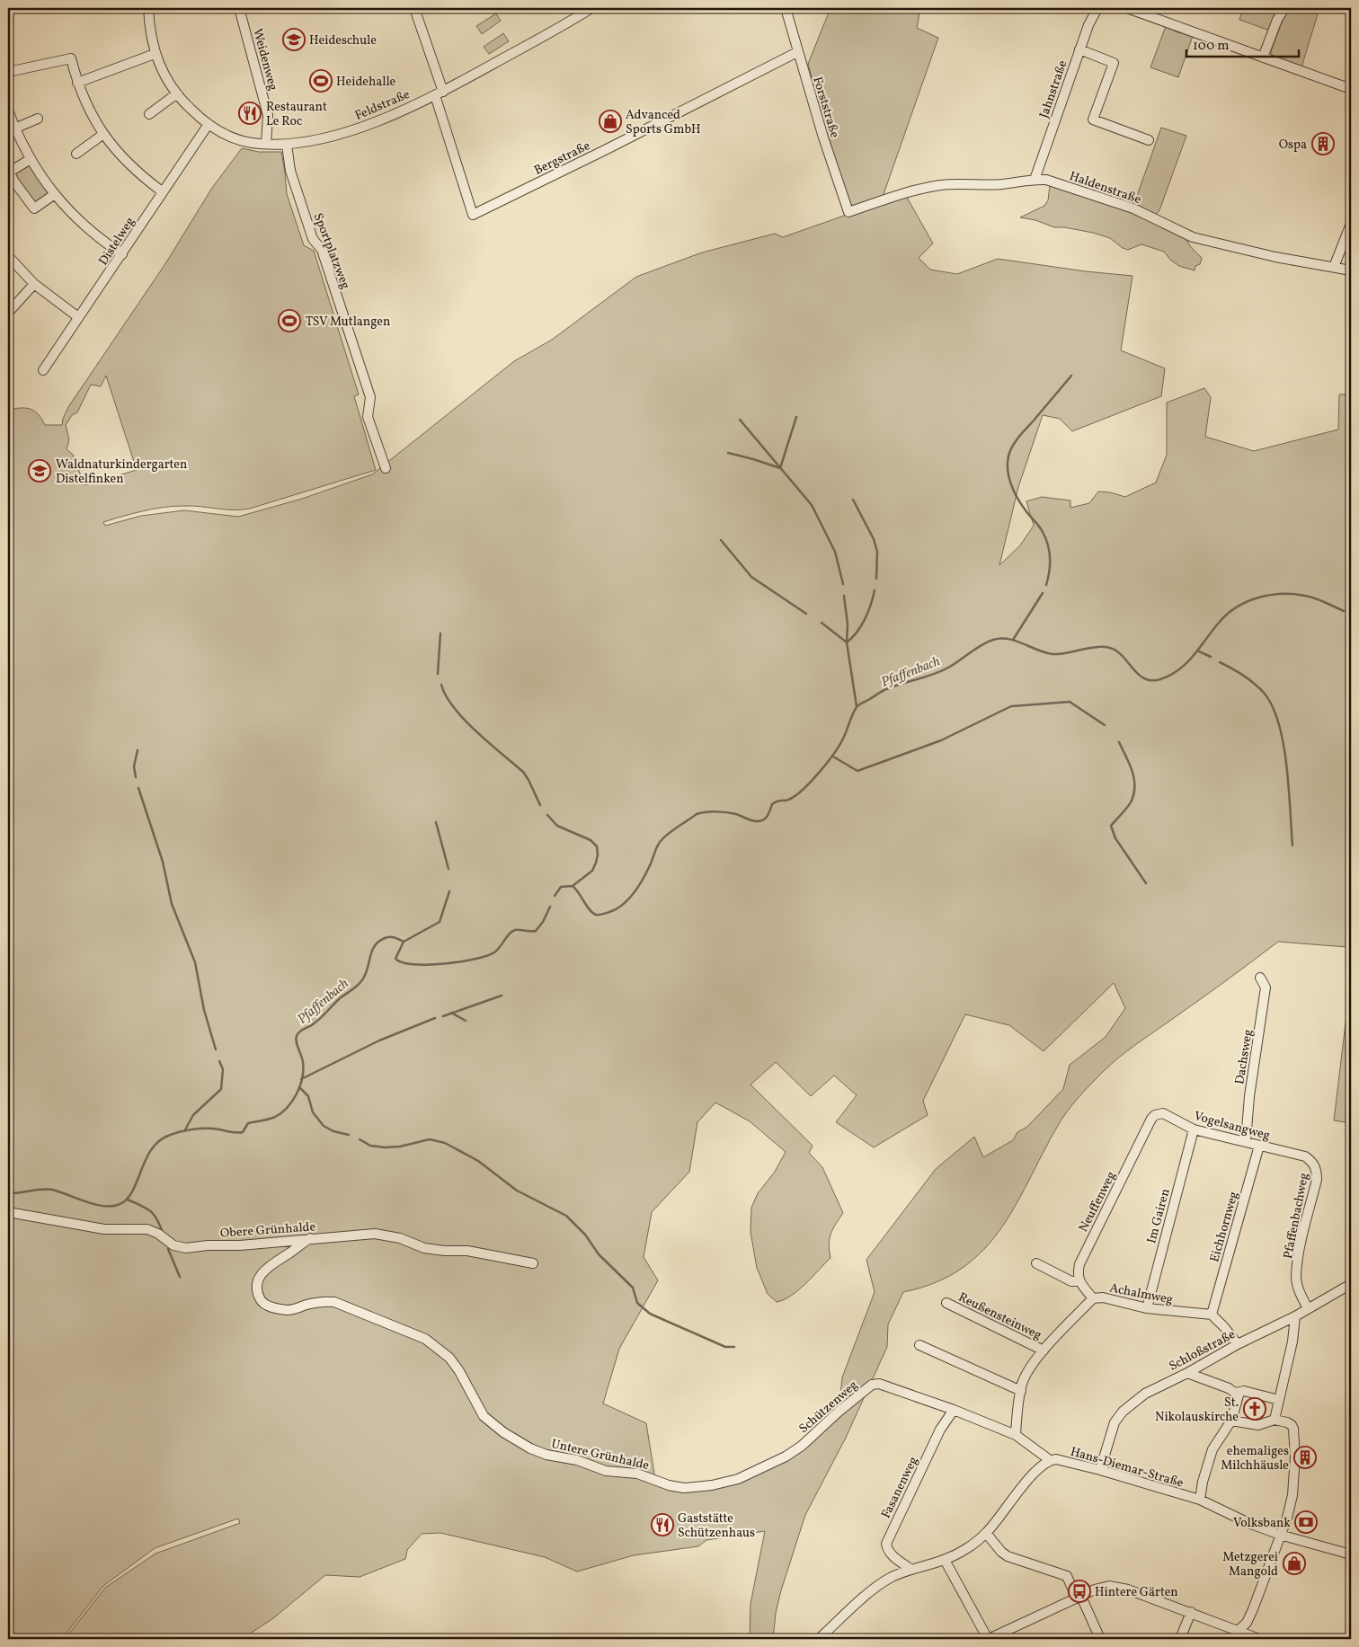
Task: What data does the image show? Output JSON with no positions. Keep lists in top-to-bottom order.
{
  "streets": {
    "street": [
      "Weidenweg",
      "Jahnstraße",
      "Feldstraße",
      "Forststraße",
      "Bergstraße",
      "Haldenstraße",
      "Distelweg",
      "Sportplatzweg",
      "Dachsweg",
      "Vogelsangweg",
      "Neuffenweg",
      "Im Gairen",
      "Pfaffenbachweg",
      "Eichhornweg",
      "Obere Grünhalde",
      "Achalmweg",
      "Reußensteinweg",
      "Schloßstraße",
      "Schützenweg",
      "Untere Grünhalde",
      "Hans-Diemar-Straße",
      "Fasanenweg"
    ]
  },
  "crossings": [
    ["Weidenweg", "Feldstraße"],
    ["Jahnstraße", "Haldenstraße"],
    ["Feldstraße", "Bergstraße"],
    ["Feldstraße", "Distelweg"],
    ["Feldstraße", "Sportplatzweg"],
    ["Forststraße", "Bergstraße"],
    ["Forststraße", "Haldenstraße"],
    ["Dachsweg", "Vogelsangweg"],
    ["Vogelsangweg", "Neuffenweg"],
    ["Vogelsangweg", "Im Gairen"],
    ["Vogelsangweg", "Pfaffenbachweg"],
    ["Vogelsangweg", "Eichhornweg"],
    ["Im Gairen", "Achalmweg"],
    ["Pfaffenbachweg", "Schloßstraße"],
    ["Eichhornweg", "Achalmweg"],
    ["Obere Grünhalde", "Untere Grünhalde"],
    ["Achalmweg", "Reußensteinweg"],
    ["Achalmweg", "Schützenweg"],
    ["Schloßstraße", "Hans-Diemar-Straße"],
    ["Schützenweg", "Untere Grünhalde"],
    ["Schützenweg", "Hans-Diemar-Straße"],
    ["Schützenweg", "Fasanenweg"]
  ],
  "water": ["Pfaffenbach"],
  "places": {
    "school or university": ["Heideschule", "Waldnaturkindergarten Distelfinken"],
    "sports": ["Heidehalle", "TSV Mutlangen"],
    "restaurant": ["Restaurant Le Roc", "Gaststätte Schützenhaus"],
    "shop": ["Advanced Sports GmbH", "Metzgerei Mangold"],
    "building": ["Ospa", "ehemaliges Milchhäusle"],
    "church": ["St. Nikolauskirche"],
    "bank": ["Volksbank"],
    "bus stop": ["Hintere Gärten"]
  },
  "scale_bar": "100 m"
}
